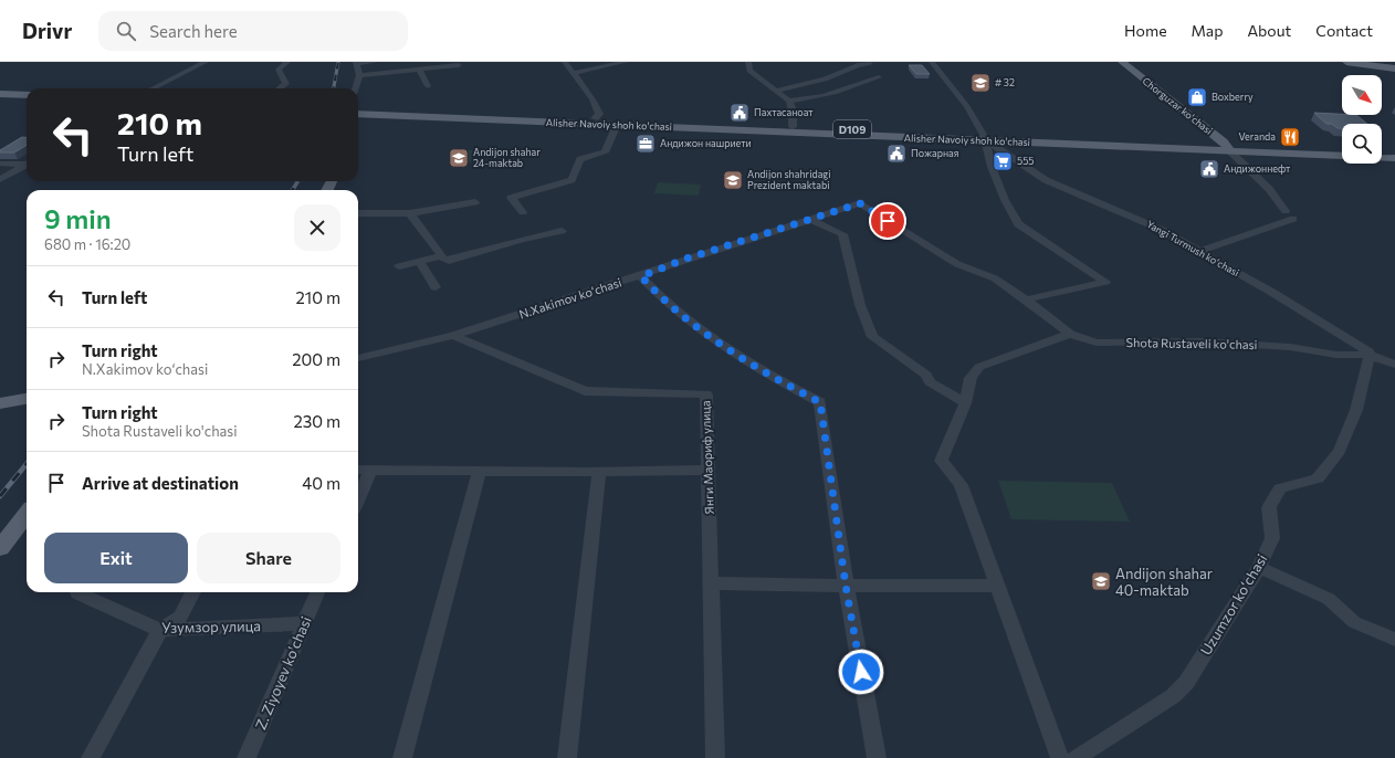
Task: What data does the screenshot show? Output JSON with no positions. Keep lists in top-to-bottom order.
{
  "streets": {
    "main road": ["Chorguzar ko'chasi", "Alisher Navoiy shoh ko'chasi", "D109"],
    "street": [
      "Yangi Turmush koʻchasi",
      "N.Xakimov koʻchasi",
      "Shota Rustaveli ko'chasi",
      "Янги Маориф улица",
      "Uzumzor koʻchasi",
      "Узумзор улица",
      "Z. Ziyoyev ko'chasi"
    ]
  },
  "crossings": [
    ["Chorguzar ko'chasi", "Alisher Navoiy shoh ko'chasi"],
    ["Alisher Navoiy shoh ko'chasi", "Yangi Turmush koʻchasi"],
    ["Yangi Turmush koʻchasi", "Shota Rustaveli ko'chasi"],
    ["Yangi Turmush koʻchasi", "Uzumzor koʻchasi"],
    ["N.Xakimov koʻchasi", "Shota Rustaveli ko'chasi"],
    ["N.Xakimov koʻchasi", "Янги Маориф улица"],
    ["Shota Rustaveli ko'chasi", "Uzumzor koʻchasi"],
    ["Узумзор улица", "Z. Ziyoyev ko'chasi"]
  ],
  "places": {
    "school or university": [
      "# 32",
      "Andijon shahar 24-maktab",
      "Andijon shahridagi Prezident maktabi",
      "Andijon shahar 40-maktab"
    ],
    "shop": ["Boxberry"],
    "public building": ["Пахтасаноат", "Пожарная", "Андижоннефт"],
    "restaurant": ["Veranda"],
    "office": ["Андижон нашриети"],
    "supermarket": ["555"]
  },
  "north": "bottom right",
  "page": {
    "header": "Drivr",
    "search": "Search here",
    "nav": [
      "Home",
      "Map",
      "About",
      "Contact"
    ],
    "turn": ["210 m", "Turn left"],
    "heading": ["9 min", "680 m · 16:20"],
    "list": [
      {
        "name": "Turn left",
        "value": "210 m"
      },
      {
        "name": "Turn right",
        "note": "N.Xakimov koʻchasi",
        "value": "200 m"
      },
      {
        "name": "Turn right",
        "note": "Shota Rustaveli ko'chasi",
        "value": "230 m"
      },
      {
        "name": "Arrive at destination",
        "value": "40 m"
      }
    ],
    "buttons": ["Exit", "Share"]
  }
}
